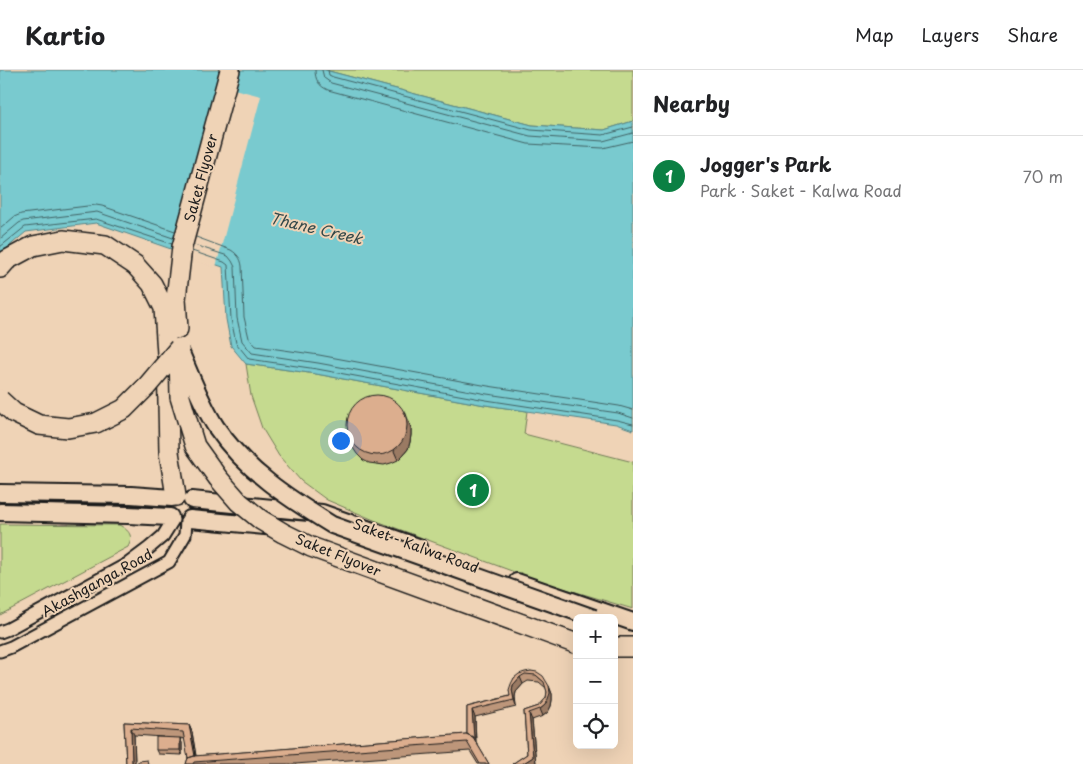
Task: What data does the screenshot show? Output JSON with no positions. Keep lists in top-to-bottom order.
{
  "streets": {
    "main road": ["Saket Flyover", "Saket - Kalwa Road"],
    "street": ["Akashganga Road"]
  },
  "crossings": [
    ["Saket - Kalwa Road", "Akashganga Road"]
  ],
  "water": ["Thane Creek"],
  "page": {
    "header": "Kartio",
    "nav": ["Map", "Layers", "Share"],
    "heading": "Nearby",
    "list": [
      {
        "mark": "1",
        "name": "Jogger's Park",
        "note": "Park · Saket - Kalwa Road",
        "value": "70 m"
      }
    ],
    "pins": "1",
    "map_buttons": ["+", "−"]
  }
}
